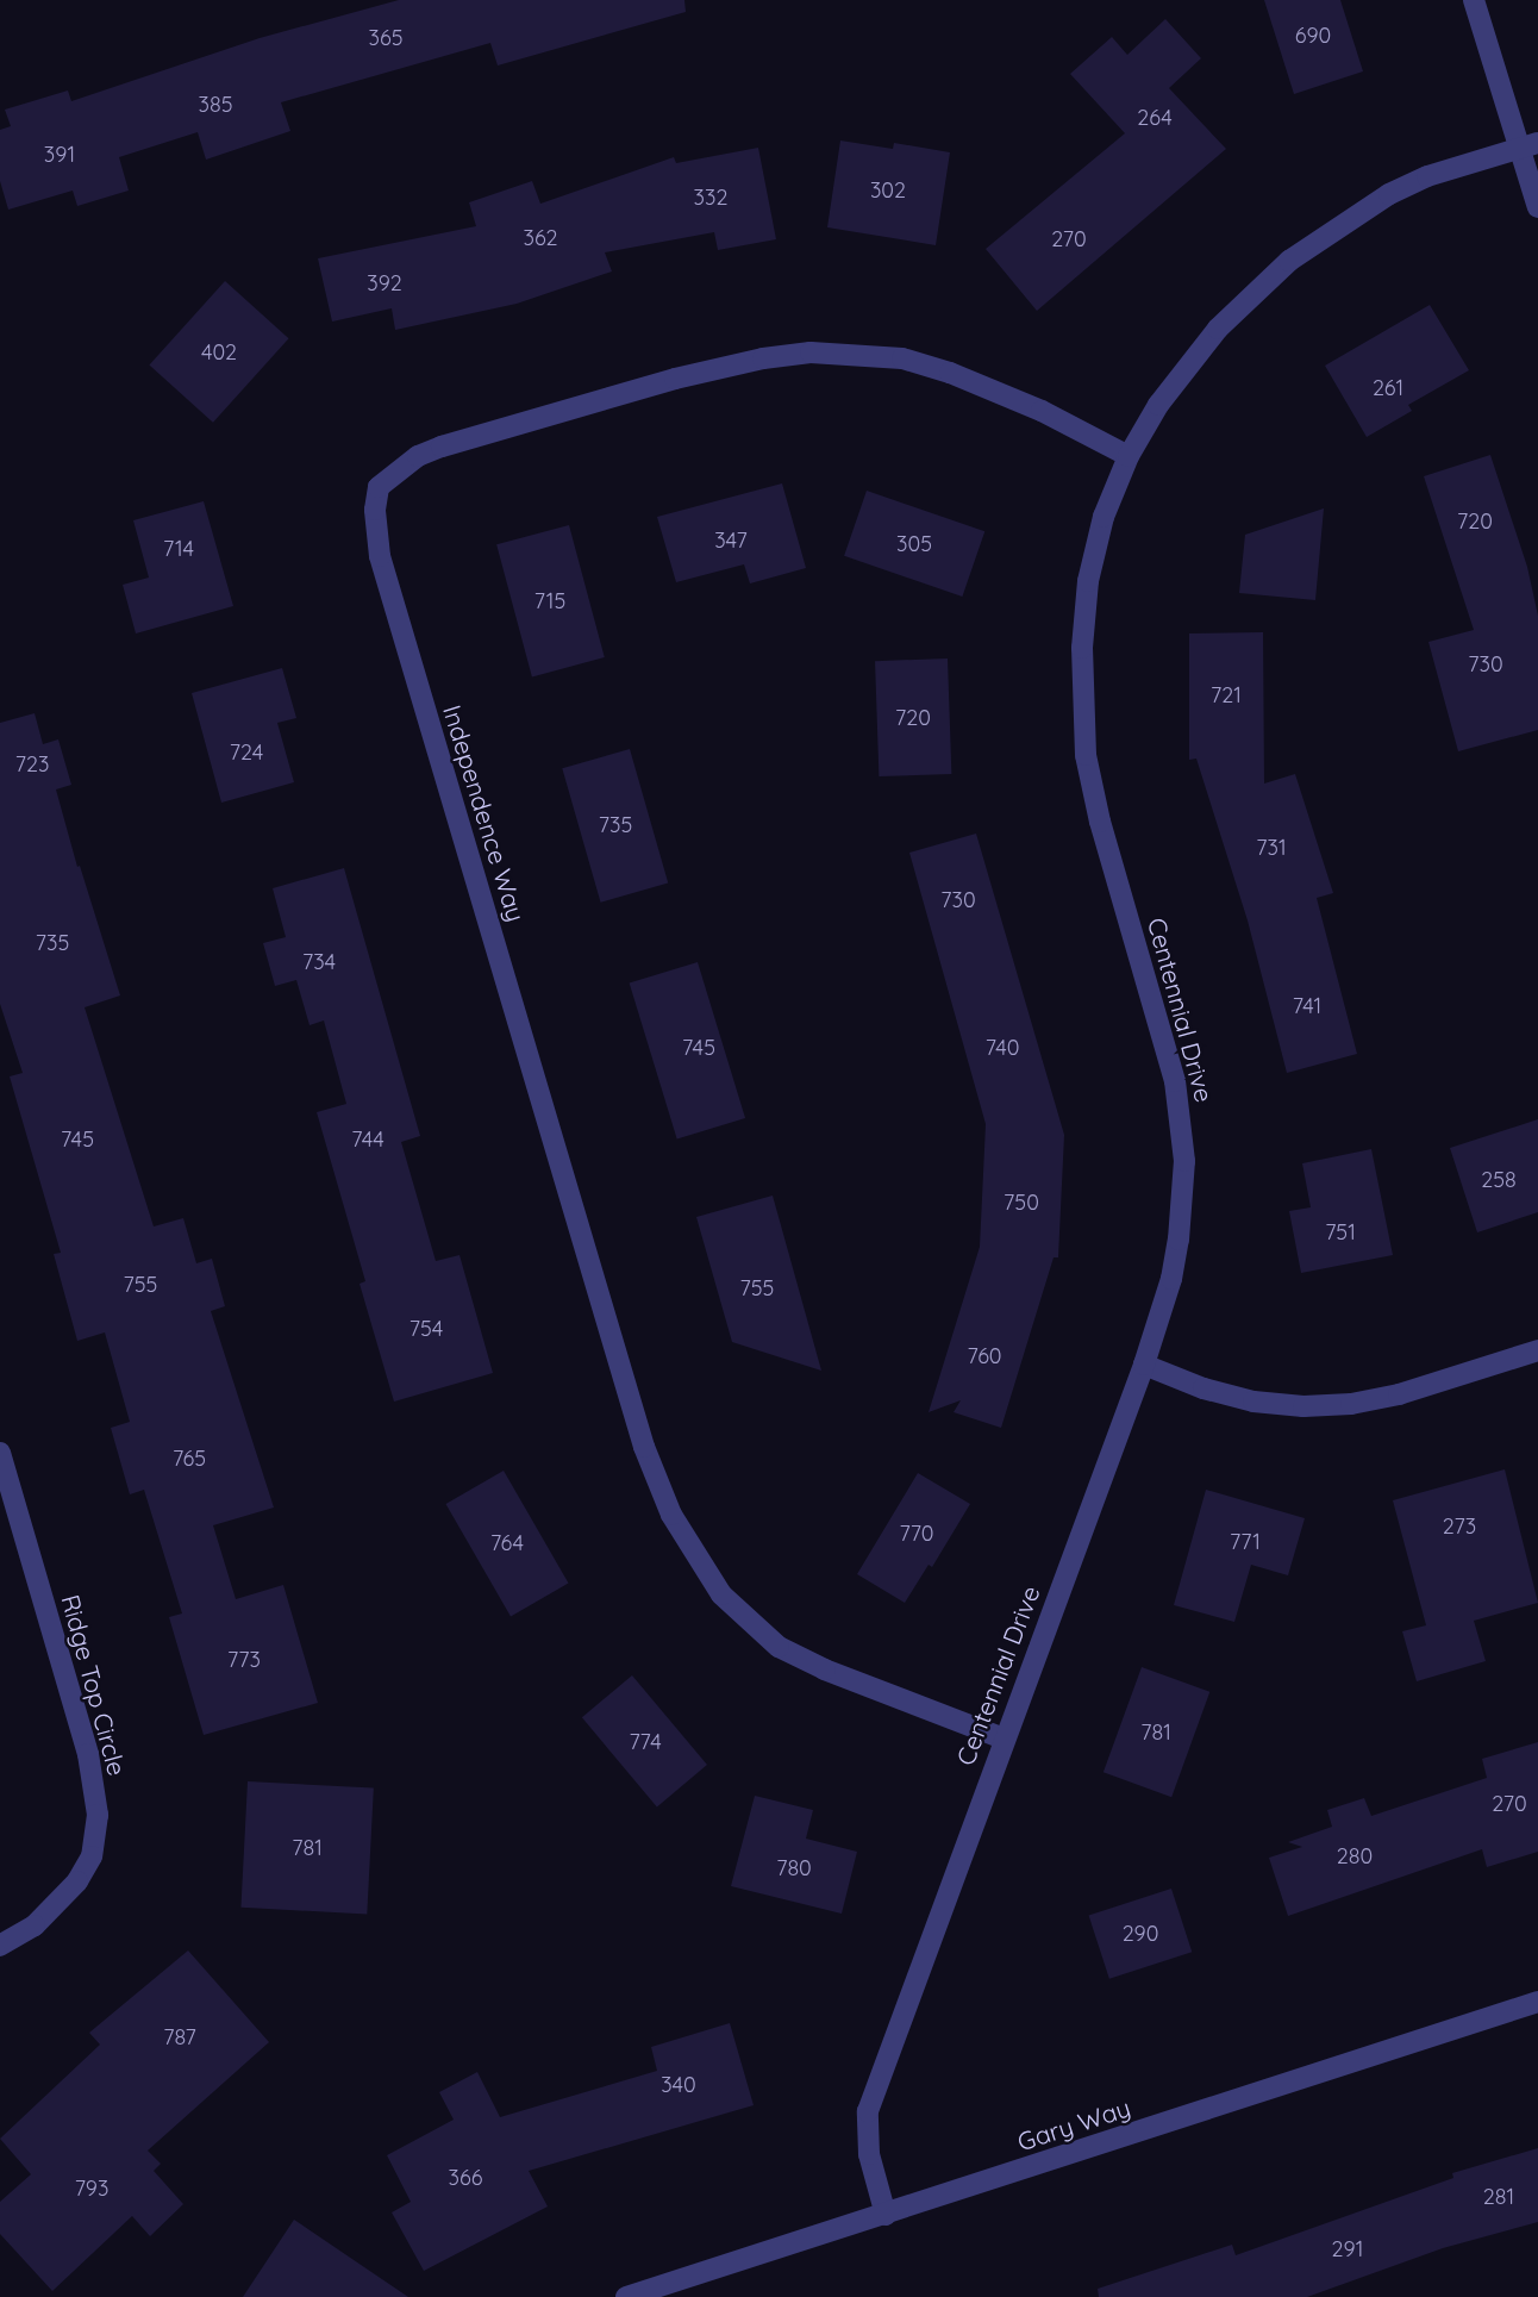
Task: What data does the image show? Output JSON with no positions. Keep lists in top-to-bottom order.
{
  "streets": {
    "street": [
      "Independence Way",
      "Centennial Drive",
      "Ridge Top Circle",
      "Gary Way"
    ]
  },
  "crossings": [
    ["Independence Way", "Centennial Drive"],
    ["Centennial Drive", "Gary Way"]
  ],
  "house_numbers": [
    "690",
    "365",
    "385",
    "264",
    "391",
    "302",
    "332",
    "362",
    "270",
    "392",
    "402",
    "261",
    "720",
    "347",
    "305",
    "714",
    "715",
    "730",
    "721",
    "720",
    "724",
    "723",
    "735",
    "731",
    "730",
    "735",
    "734",
    "741",
    "745",
    "740",
    "745",
    "744",
    "258",
    "750",
    "751",
    "755",
    "755",
    "754",
    "760",
    "765",
    "273",
    "770",
    "771",
    "764",
    "773",
    "781",
    "774",
    "270",
    "781",
    "280",
    "780",
    "290",
    "787",
    "340",
    "366",
    "793",
    "281",
    "291"
  ]
}
